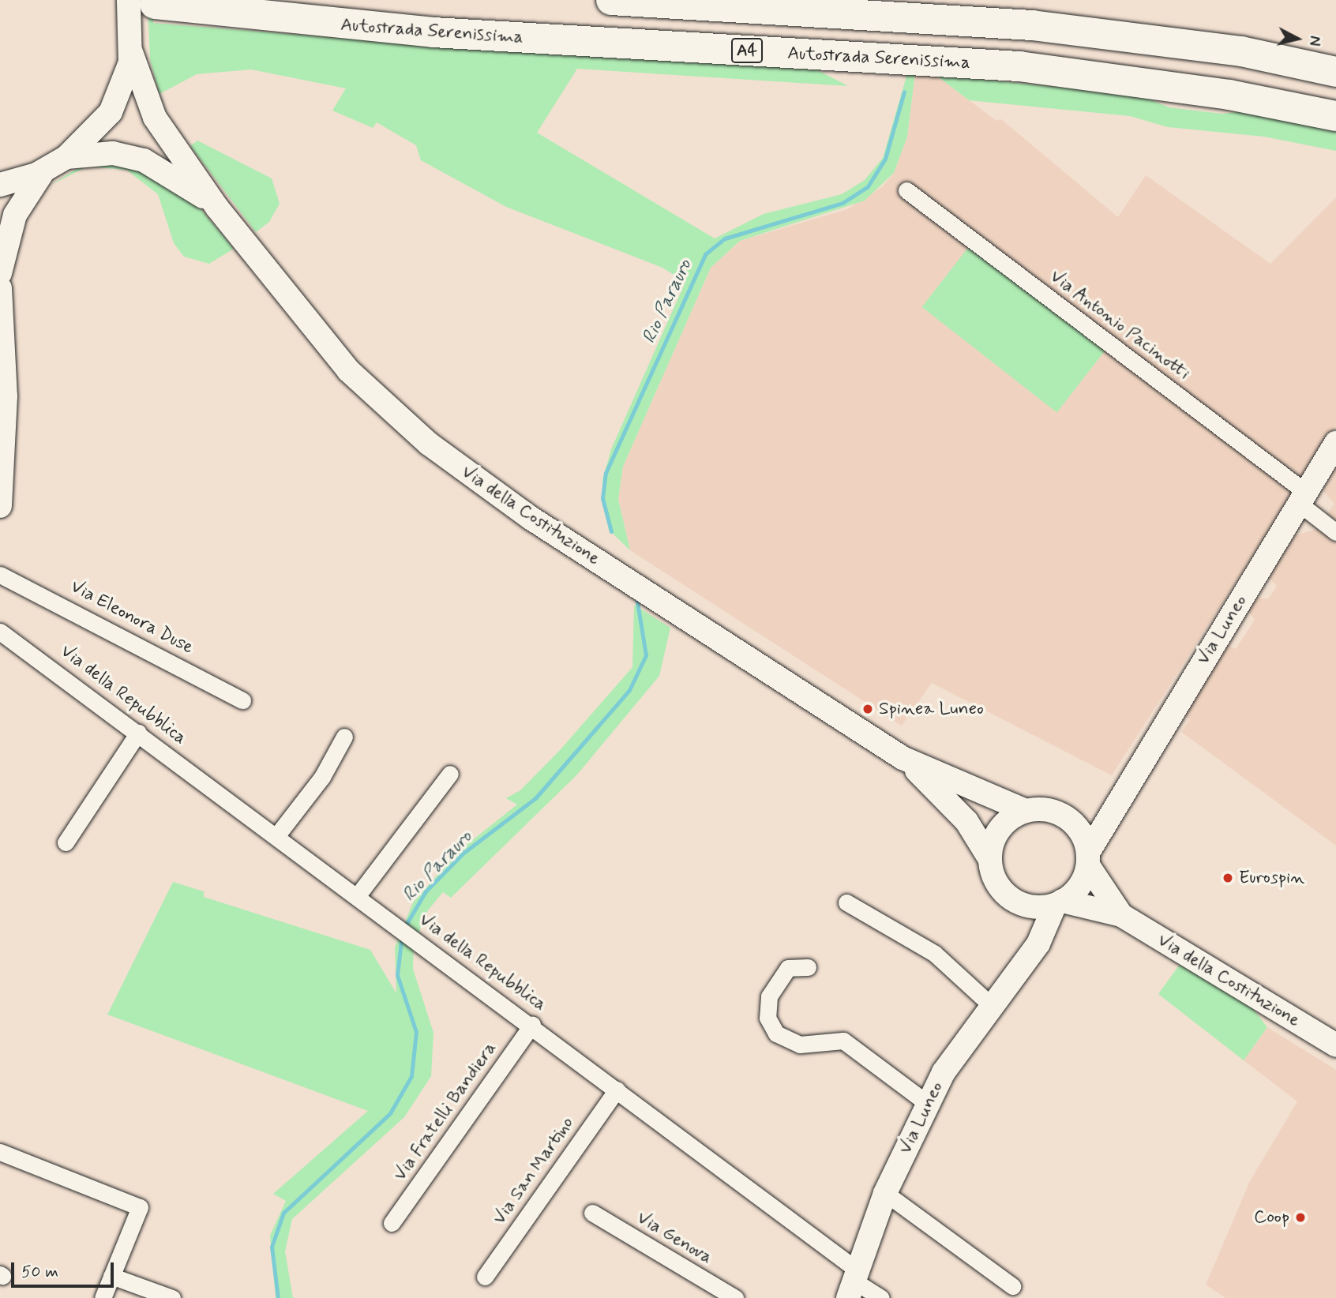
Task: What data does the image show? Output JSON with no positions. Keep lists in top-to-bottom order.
{
  "streets": {
    "highway": ["Autostrada Serenissima", "A4"],
    "main road": ["Via della Costituzione", "Via Luneo"],
    "street": [
      "Via Antonio Pacinotti",
      "Via Eleonora Duse",
      "Via della Repubblica",
      "Via Fratelli Bandiera",
      "Via San Martino",
      "Via Genova"
    ]
  },
  "crossings": [
    ["Via Antonio Pacinotti", "Via Luneo"],
    ["Via della Costituzione", "Via Luneo"],
    ["Via Luneo", "Via della Repubblica"],
    ["Via della Repubblica", "Via Fratelli Bandiera"],
    ["Via della Repubblica", "Via San Martino"]
  ],
  "water": ["Rio Parauro"],
  "places": ["Spinea Luneo", "Eurospin", "Coop"],
  "scale_bar": "50 m",
  "north": "right"
}
